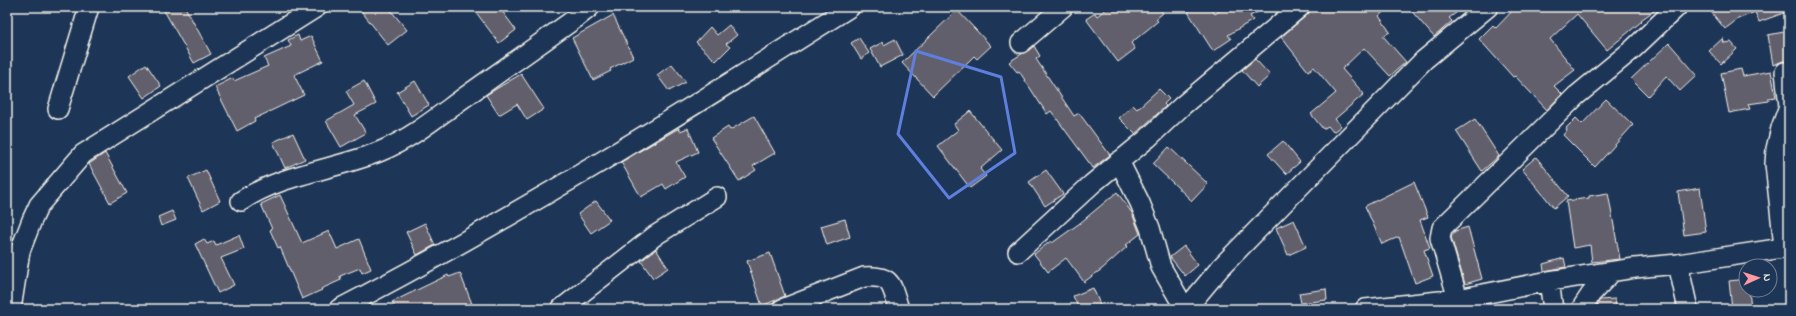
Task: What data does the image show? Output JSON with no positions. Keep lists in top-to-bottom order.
{
  "north": "right"
}
